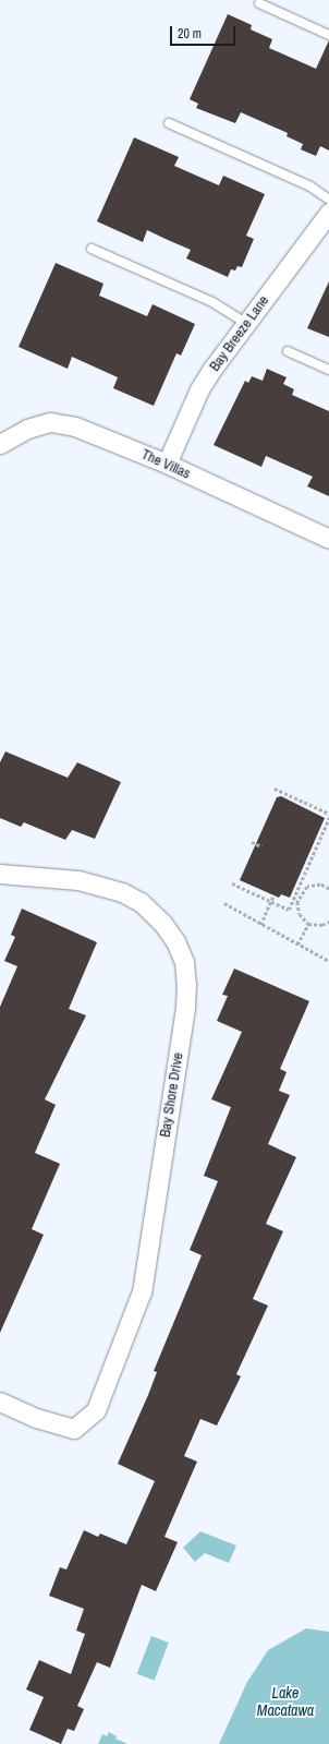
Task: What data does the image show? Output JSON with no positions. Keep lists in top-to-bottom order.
{
  "streets": {
    "street": ["Bay Breeze Lane", "The Villas", "Bay Shore Drive"]
  },
  "crossings": [
    ["Bay Breeze Lane", "The Villas"]
  ],
  "water": ["Lake Macatawa"],
  "scale_bar": "20 m"
}
